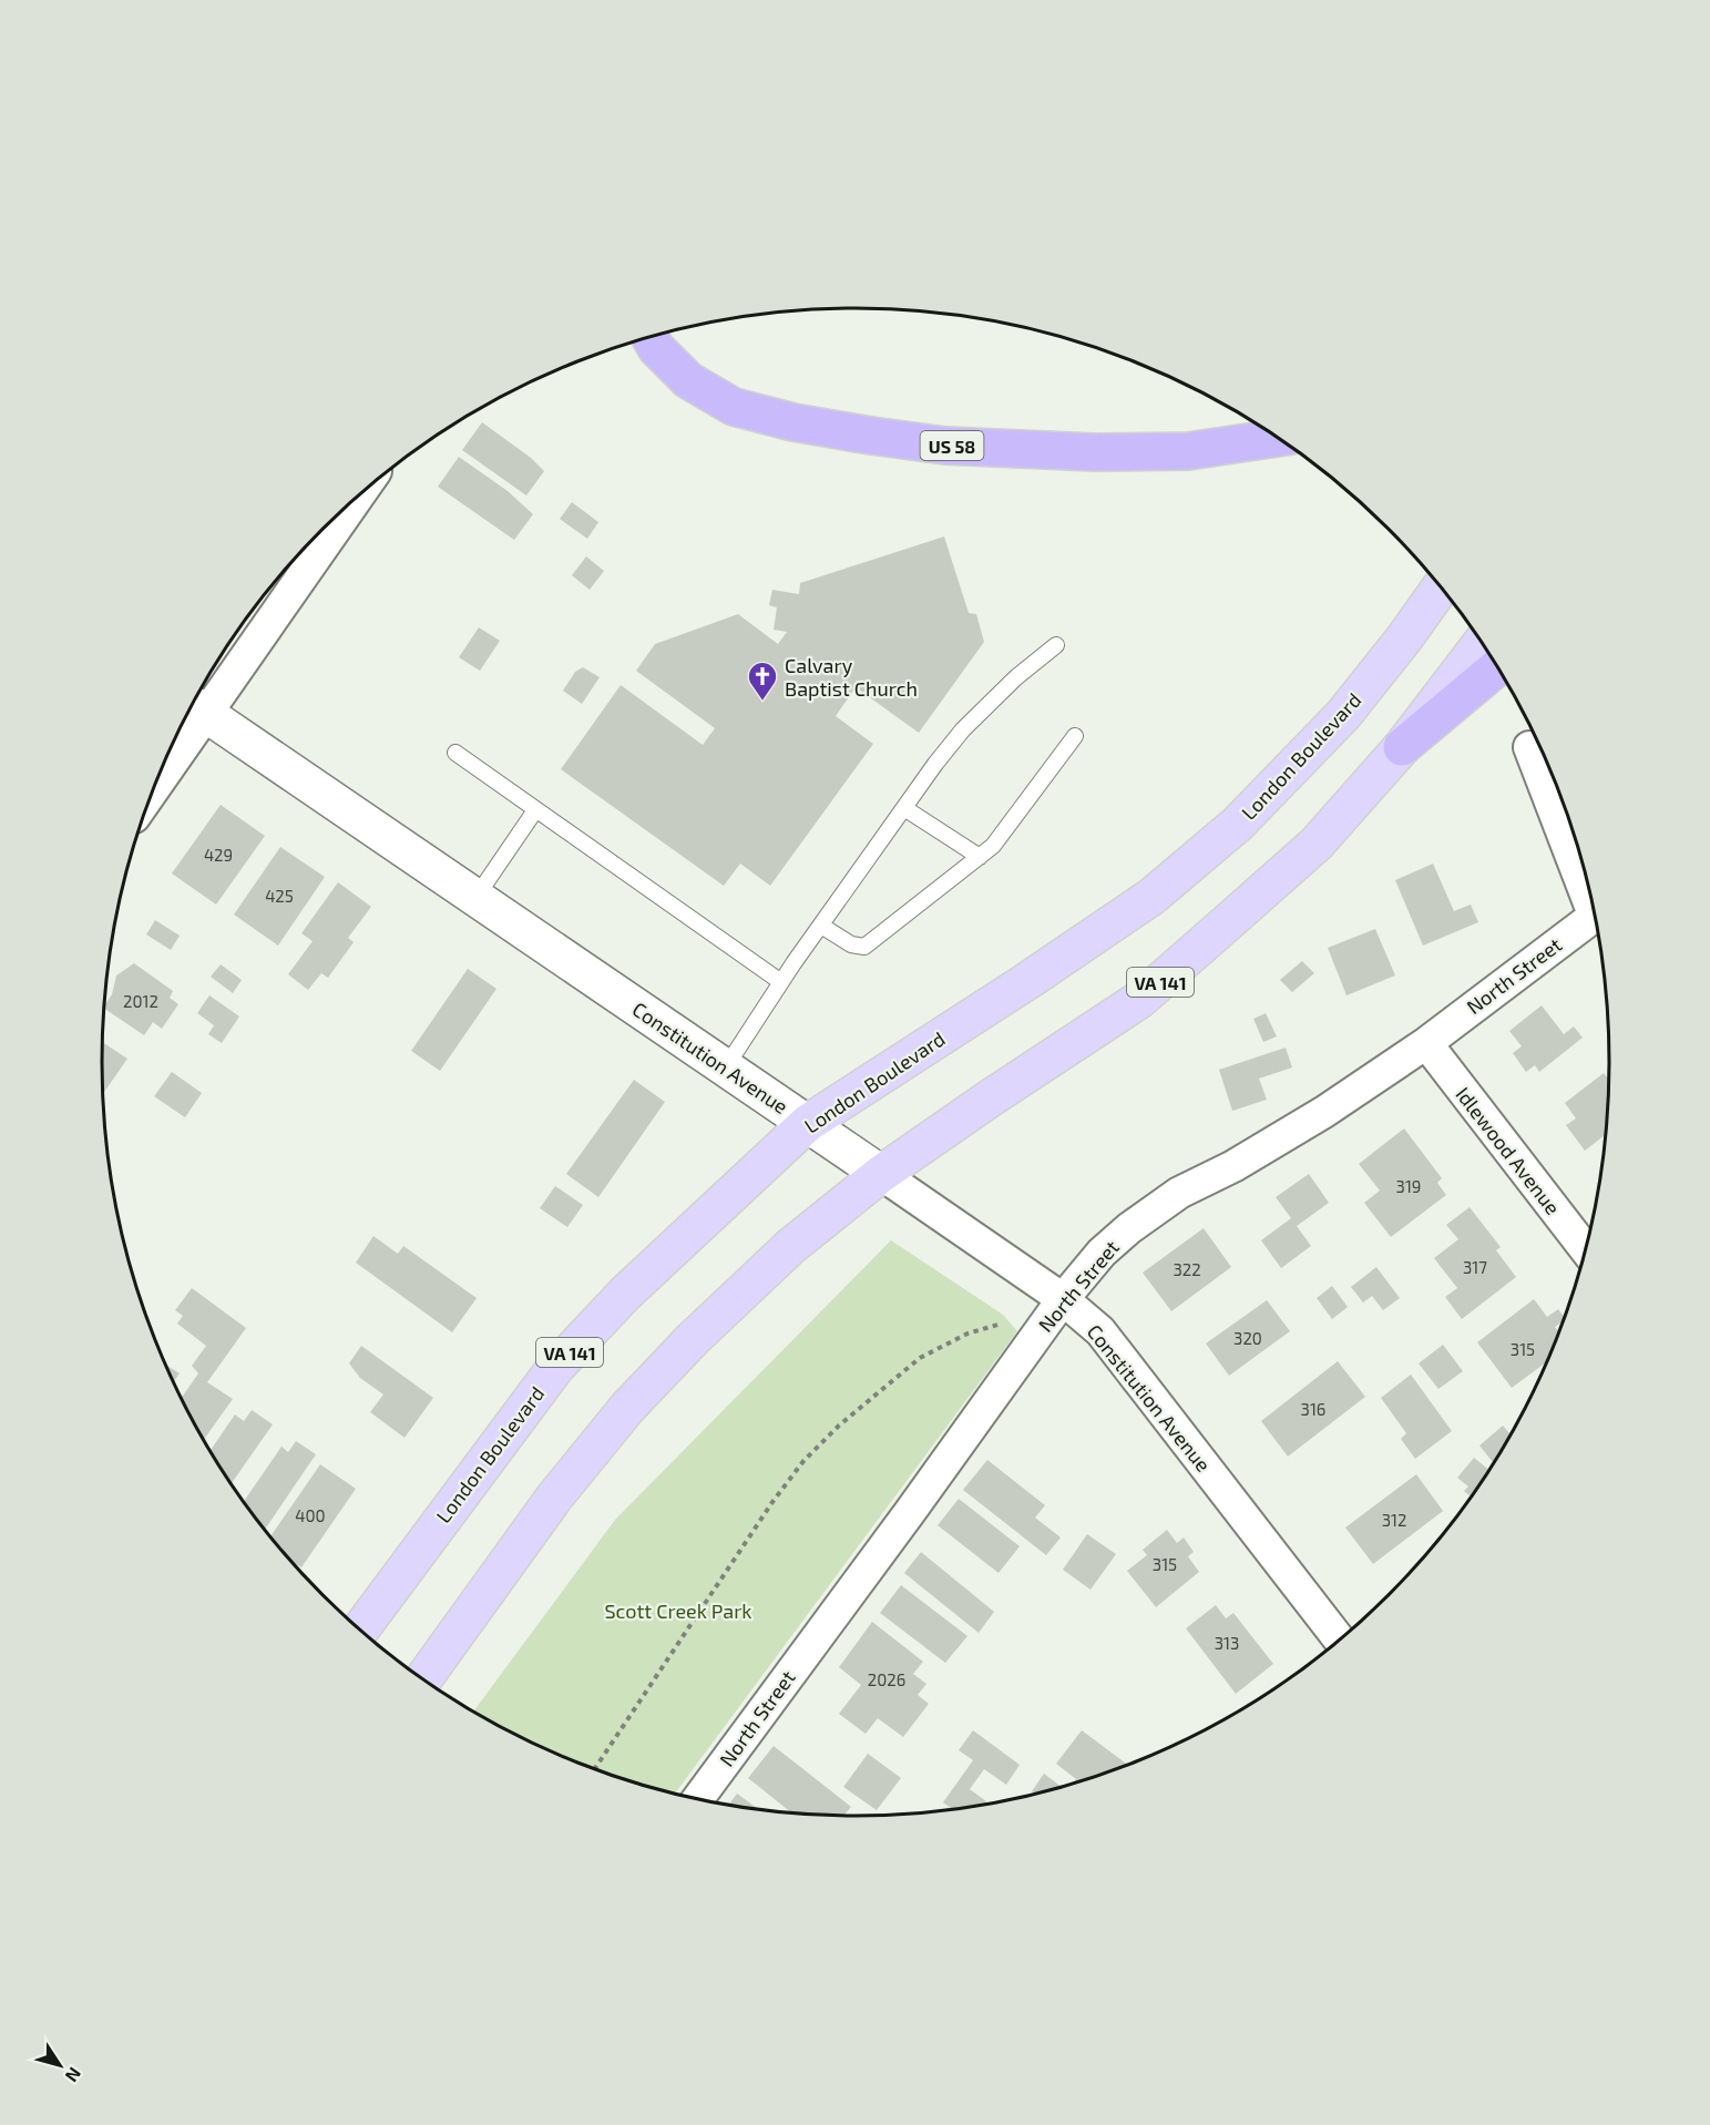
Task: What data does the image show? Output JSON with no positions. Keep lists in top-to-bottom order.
{
  "streets": {
    "highway": ["US 58"],
    "main road": ["London Boulevard", "VA 141"],
    "street": ["North Street", "Constitution Avenue", "Idlewood Avenue"]
  },
  "crossings": [
    ["London Boulevard", "Constitution Avenue"],
    ["North Street", "Constitution Avenue"],
    ["North Street", "Idlewood Avenue"],
    ["VA 141", "Constitution Avenue"]
  ],
  "parks": ["Scott Creek Park"],
  "places": {
    "church": ["Calvary Baptist Church"]
  },
  "house_numbers": [
    "429",
    "425",
    "2012",
    "319",
    "317",
    "322",
    "320",
    "315",
    "316",
    "400",
    "312",
    "315",
    "313",
    "2026"
  ],
  "north": "bottom right"
}
